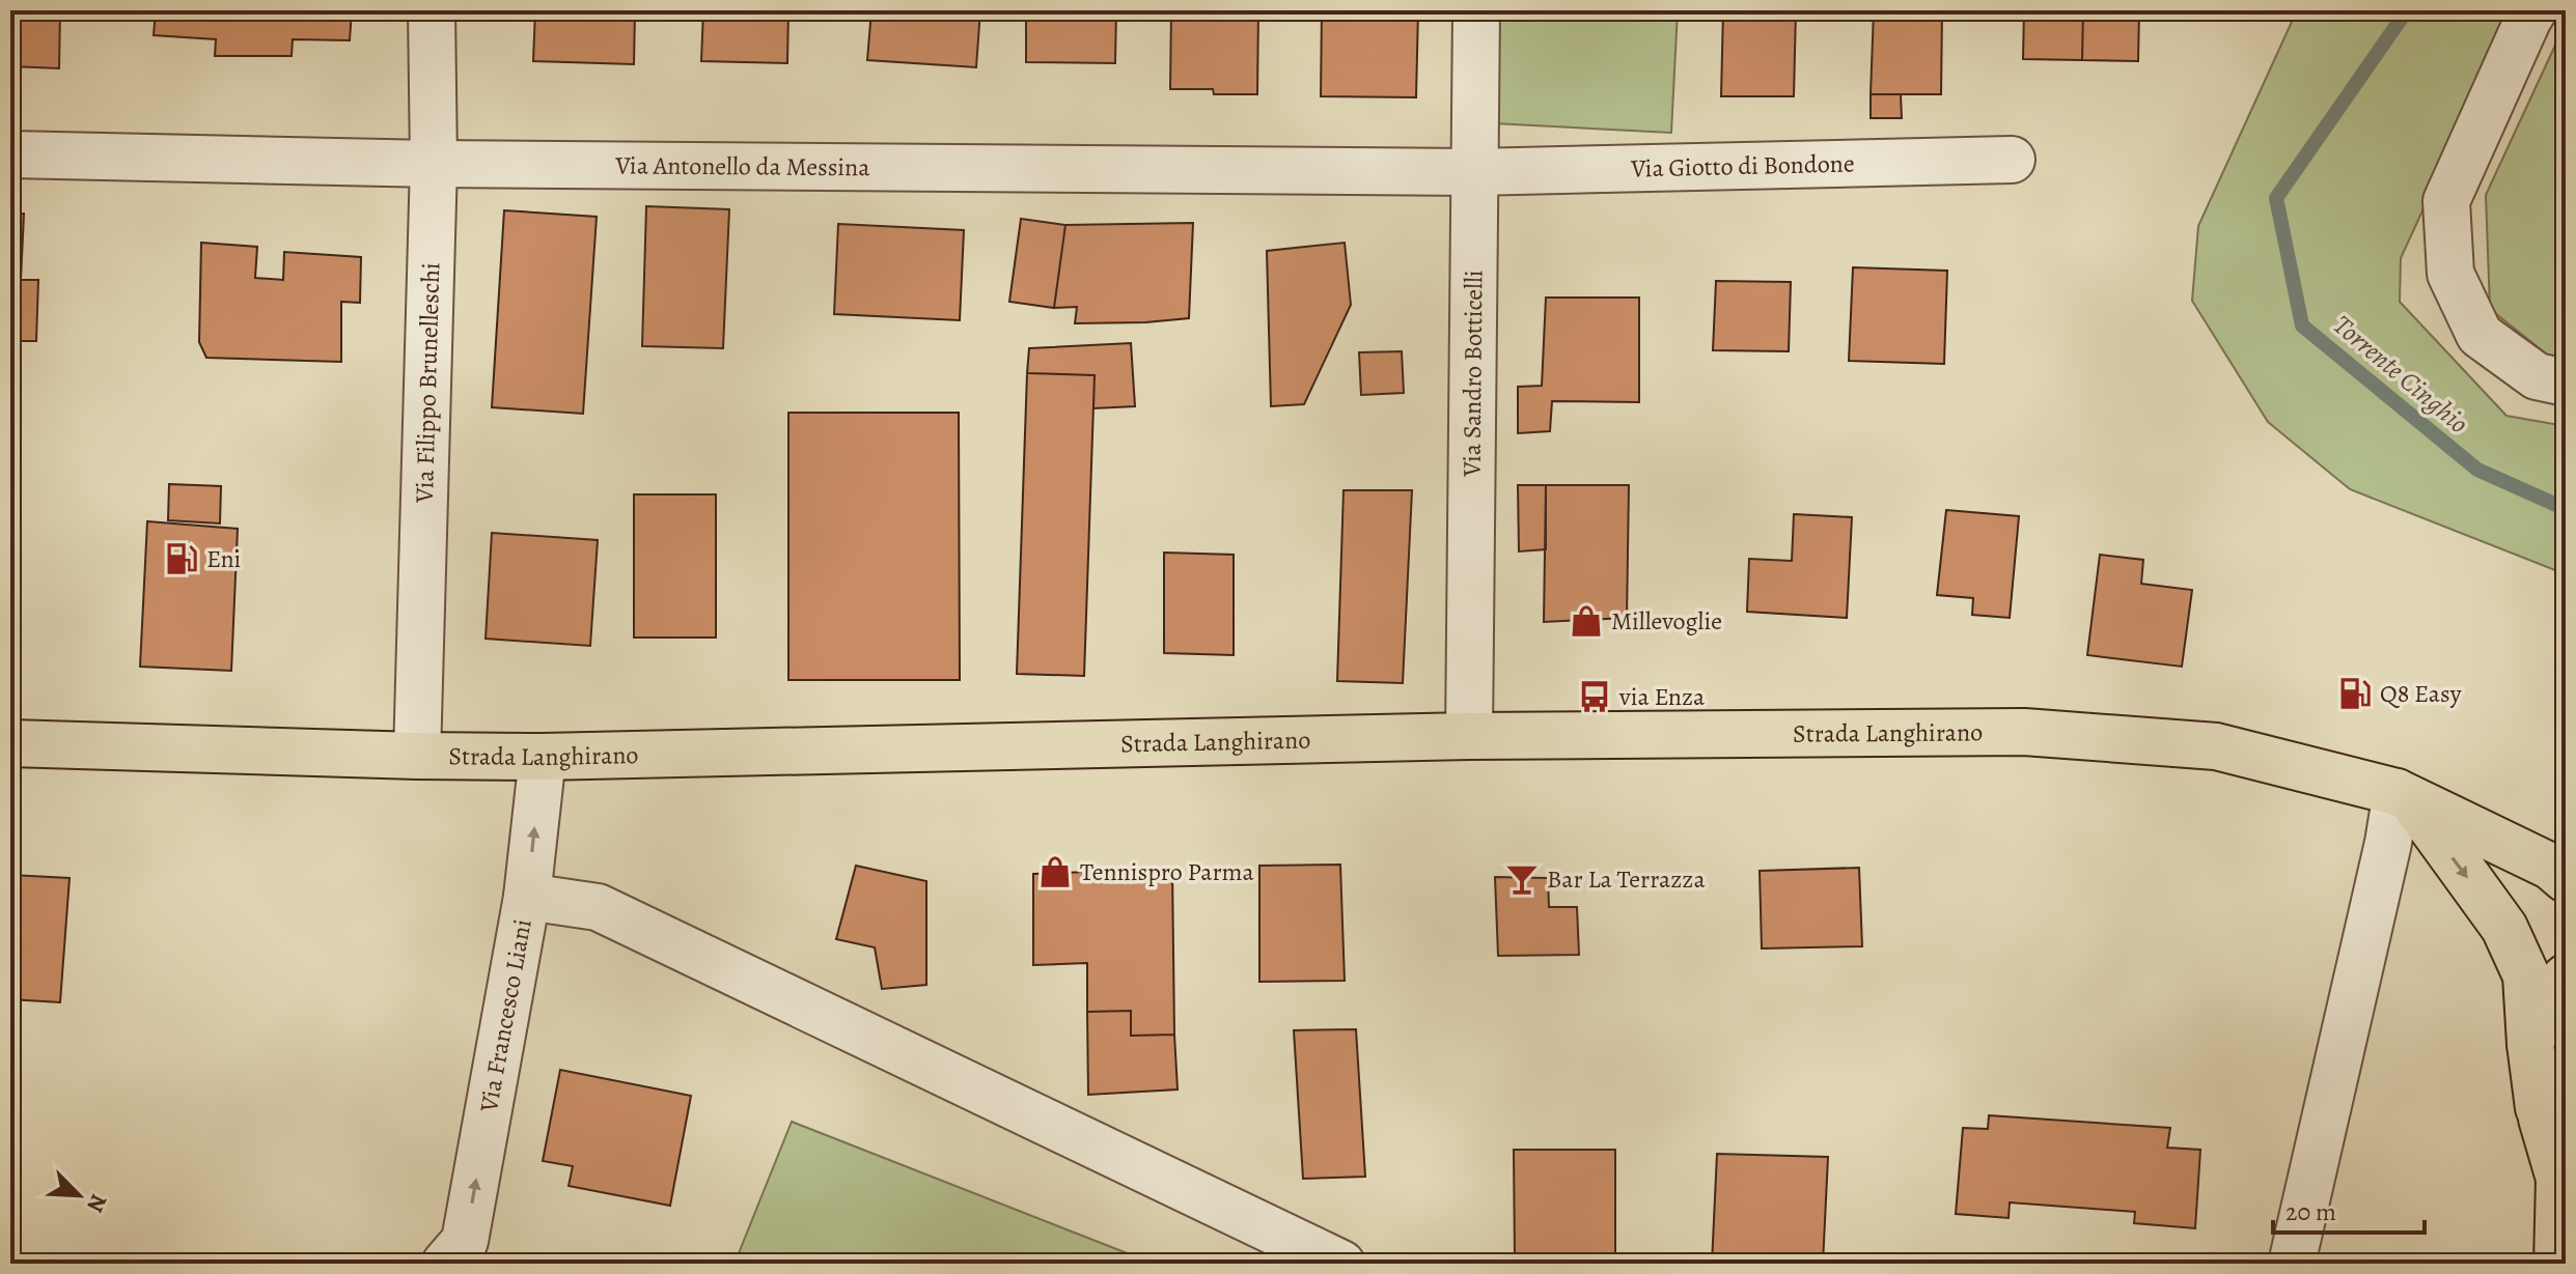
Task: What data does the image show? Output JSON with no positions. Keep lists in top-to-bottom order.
{
  "streets": {
    "main road": ["Strada Langhirano"],
    "street": [
      "Via Antonello da Messina",
      "Via Giotto di Bondone",
      "Via Sandro Botticelli",
      "Via Filippo Brunelleschi",
      "Via Francesco Liani"
    ]
  },
  "crossings": [
    ["Via Antonello da Messina", "Via Giotto di Bondone"],
    ["Via Antonello da Messina", "Via Sandro Botticelli"],
    ["Via Antonello da Messina", "Via Filippo Brunelleschi"],
    ["Via Giotto di Bondone", "Via Sandro Botticelli"],
    ["Via Sandro Botticelli", "Strada Langhirano"],
    ["Via Filippo Brunelleschi", "Strada Langhirano"],
    ["Strada Langhirano", "Via Francesco Liani"]
  ],
  "one_way": ["Via Francesco Liani"],
  "water": ["Torrente Cinghio"],
  "places": {
    "fuel station": ["Eni", "Q8 Easy"],
    "shop": ["Millevoglie", "Tennispro Parma"],
    "bus stop": ["via Enza"],
    "bar": ["Bar La Terrazza"]
  },
  "scale_bar": "20 m",
  "north": "bottom right"
}
